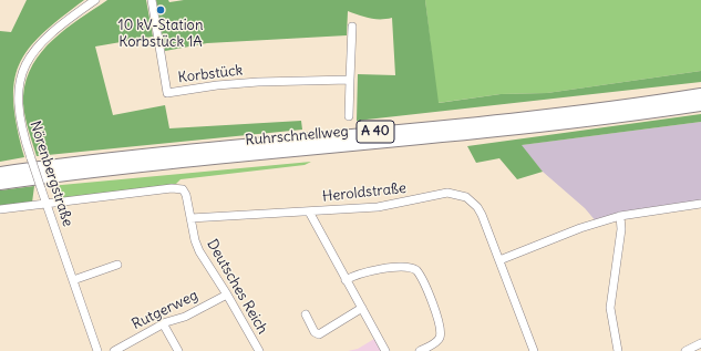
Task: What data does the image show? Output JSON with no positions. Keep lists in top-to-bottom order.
{
  "streets": {
    "highway": ["A 40", "Ruhrschnellweg"],
    "street": [
      "Korbstück",
      "Nörenbergstraße",
      "Heroldstraße",
      "Deutsches Reich",
      "Rutgerweg"
    ]
  },
  "crossings": [
    ["Nörenbergstraße", "Deutsches Reich"],
    ["Heroldstraße", "Deutsches Reich"],
    ["Deutsches Reich", "Rutgerweg"]
  ],
  "places": ["10 kV-Station Korbstück 1A"]
}
